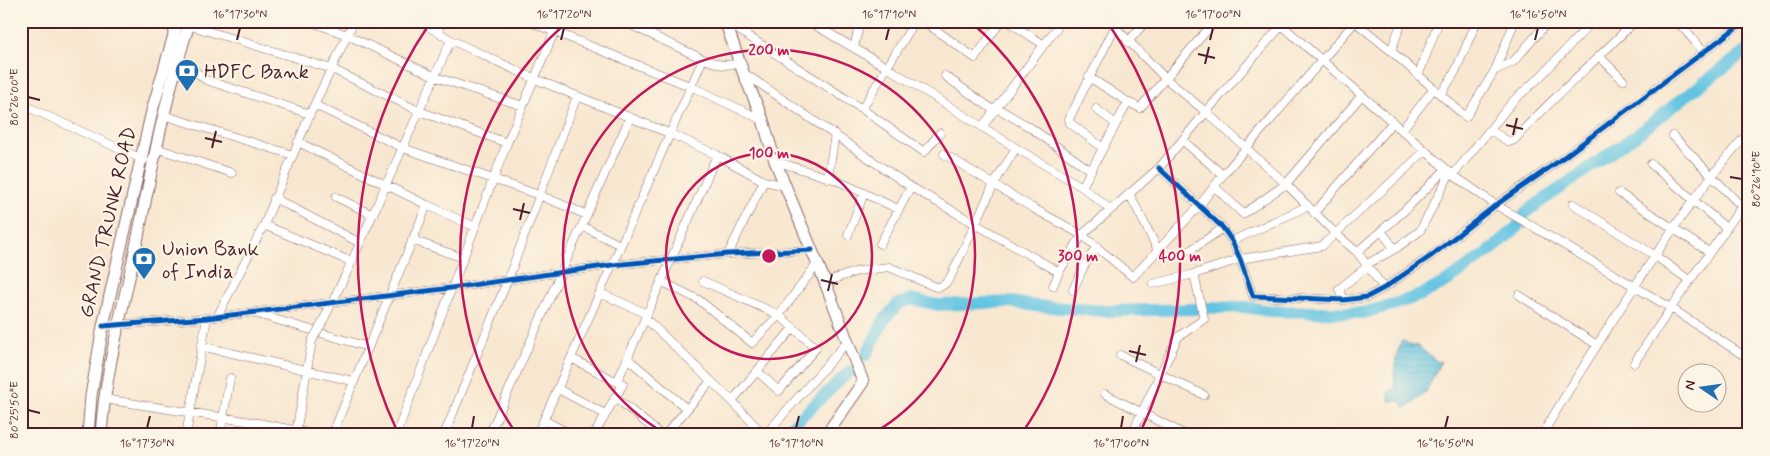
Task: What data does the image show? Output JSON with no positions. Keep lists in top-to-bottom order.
{
  "streets": {
    "main road": ["GRAND TRUNK ROAD"]
  },
  "places": {
    "bank": ["HDFC Bank", "Union Bank of India"]
  },
  "north": "left",
  "coordinates": [
    "16°17'30\"N",
    "16°17'20\"N",
    "16°17'10\"N",
    "16°17'00\"N",
    "16°16'50\"N",
    "80°26'00\"E",
    "80°26'10\"E",
    "80°25'50\"E"
  ],
  "rings": [
    "200 m",
    "100 m",
    "300 m",
    "400 m"
  ]
}
